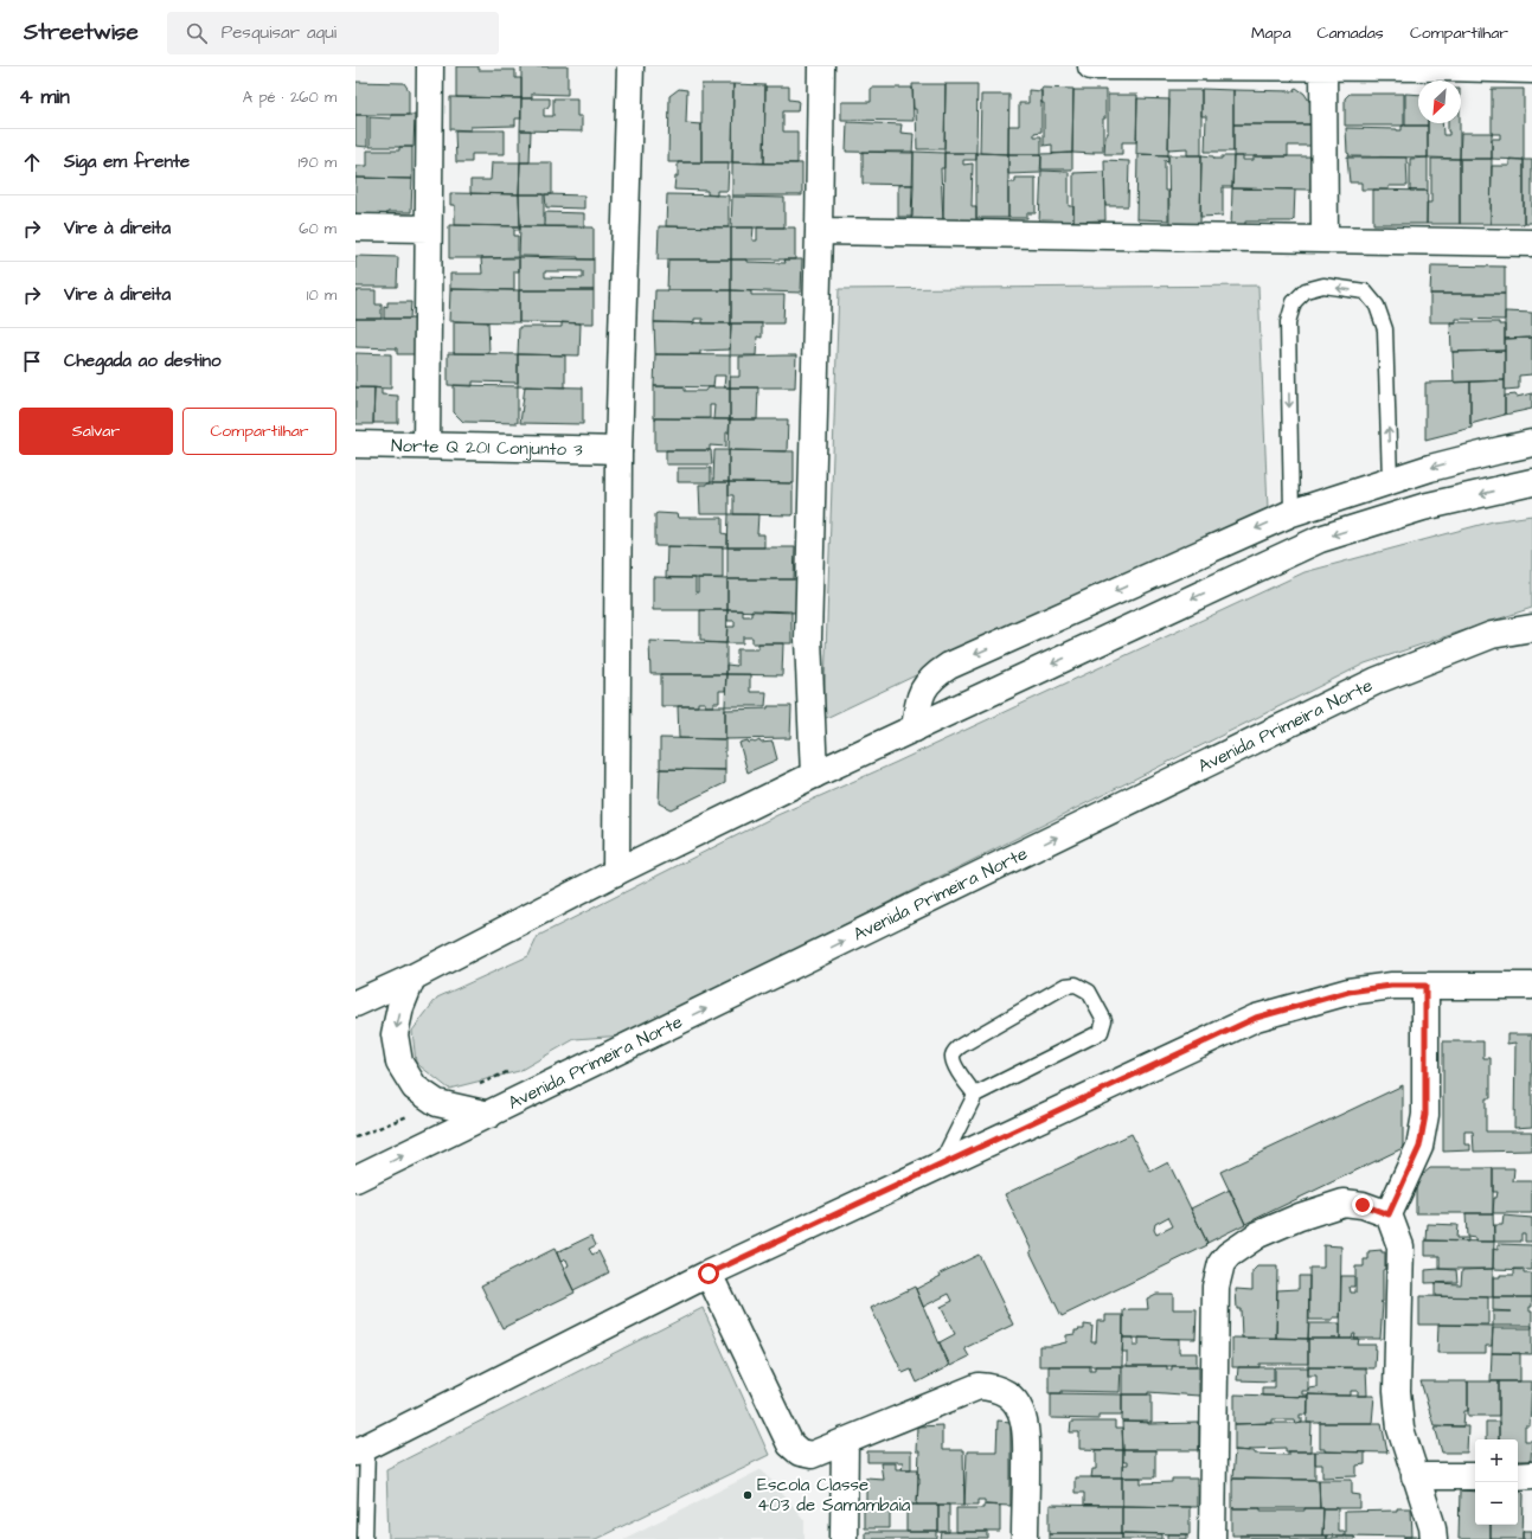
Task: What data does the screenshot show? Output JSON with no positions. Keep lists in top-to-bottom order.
{
  "streets": {
    "street": ["Norte Q 201 Conjunto 3", "Avenida Primeira Norte"]
  },
  "places": ["Escola Classe 403 de Samambaia"],
  "north": "bottom left",
  "page": {
    "header": "Streetwise",
    "search": "Pesquisar aqui",
    "nav": ["Mapa", "Camadas", "Compartilhar"],
    "heading": ["4 min", "A pé · 260 m"],
    "list": [
      ["Siga em frente", "190 m"],
      ["Vire à direita", "60 m"],
      ["Vire à direita", "10 m"],
      "Chegada ao destino"
    ],
    "buttons": ["Salvar", "Compartilhar"],
    "map_buttons": ["+", "−"]
  }
}
